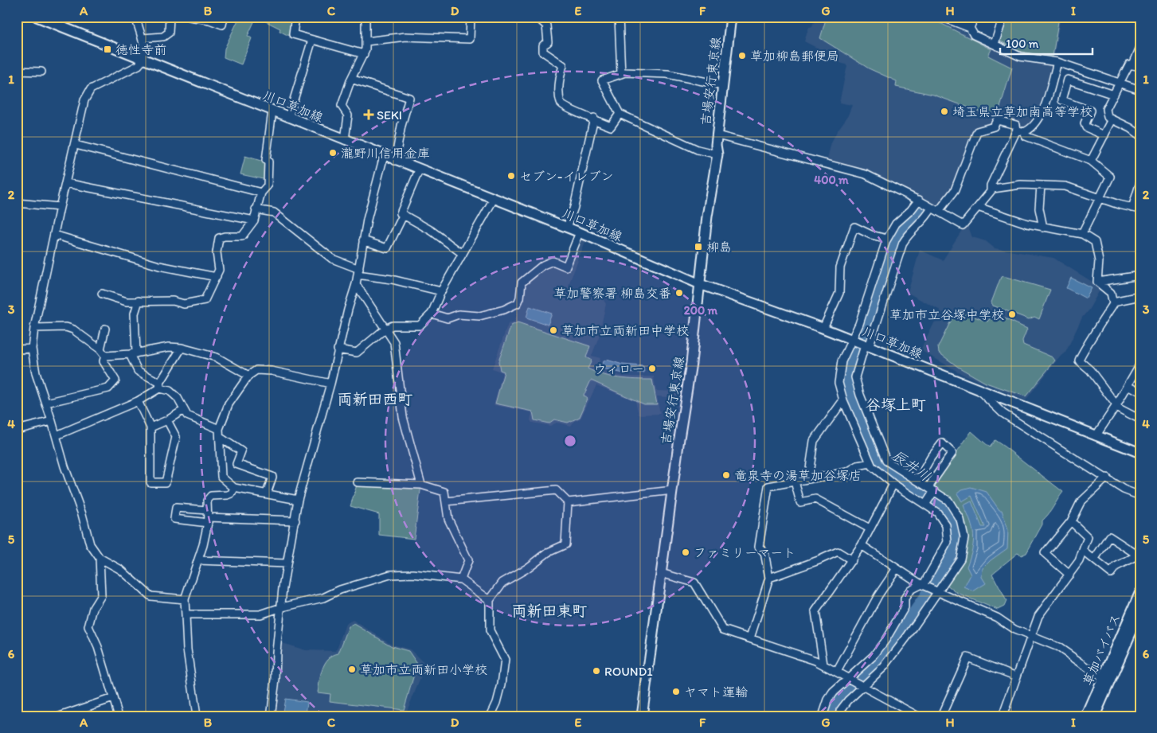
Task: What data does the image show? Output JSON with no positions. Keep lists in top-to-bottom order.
{
  "streets": {
    "highway": ["草加バイパス"],
    "main road": ["吉場安行東京線", "川口草加線"]
  },
  "crossings": [
    ["吉場安行東京線", "川口草加線"]
  ],
  "districts": ["両新田西町", "谷塚上町", "両新田東町"],
  "water": ["辰井川"],
  "places": {
    "transit": ["徳性寺前", "柳島"],
    "other": [
      "草加柳島郵便局",
      "埼玉県立草加南高等学校",
      "瀧野川信用金庫",
      "セブン-イレブン",
      "草加警察署 柳島交番",
      "草加市立谷塚中学校",
      "草加市立両新田中学校",
      "ウィロー",
      "竜泉寺の湯草加谷塚店",
      "ファミリーマート",
      "草加市立両新田小学校",
      "ROUND1",
      "ヤマト運輸"
    ],
    "health": ["SEKI"]
  },
  "scale_bar": "100 m",
  "grid": {
    "columns": [
      "A",
      "B",
      "C",
      "D",
      "E",
      "F",
      "G",
      "H",
      "I"
    ],
    "rows": [
      "1",
      "2",
      "3",
      "4",
      "5",
      "6"
    ]
  },
  "rings": ["400 m", "200 m"]
}
